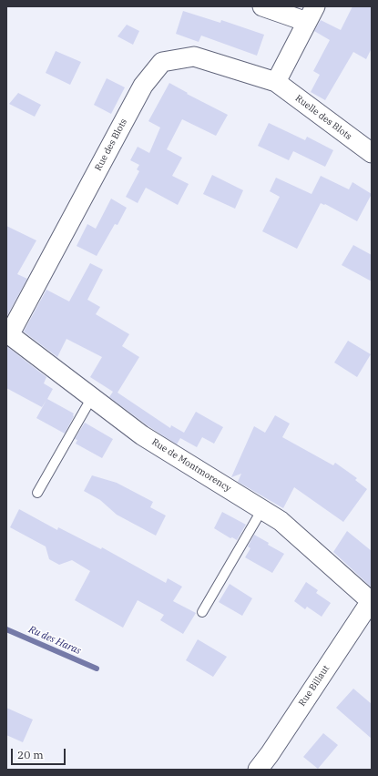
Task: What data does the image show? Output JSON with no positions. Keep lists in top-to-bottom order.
{
  "streets": {
    "street": [
      "Ruelle des Blots",
      "Rue des Blots",
      "Rue de Montmorency",
      "Rue Billaut"
    ]
  },
  "crossings": [
    ["Ruelle des Blots", "Rue des Blots"],
    ["Rue des Blots", "Rue de Montmorency"],
    ["Rue de Montmorency", "Rue Billaut"]
  ],
  "water": ["Ru des Haras"],
  "scale_bar": "20 m"
}
